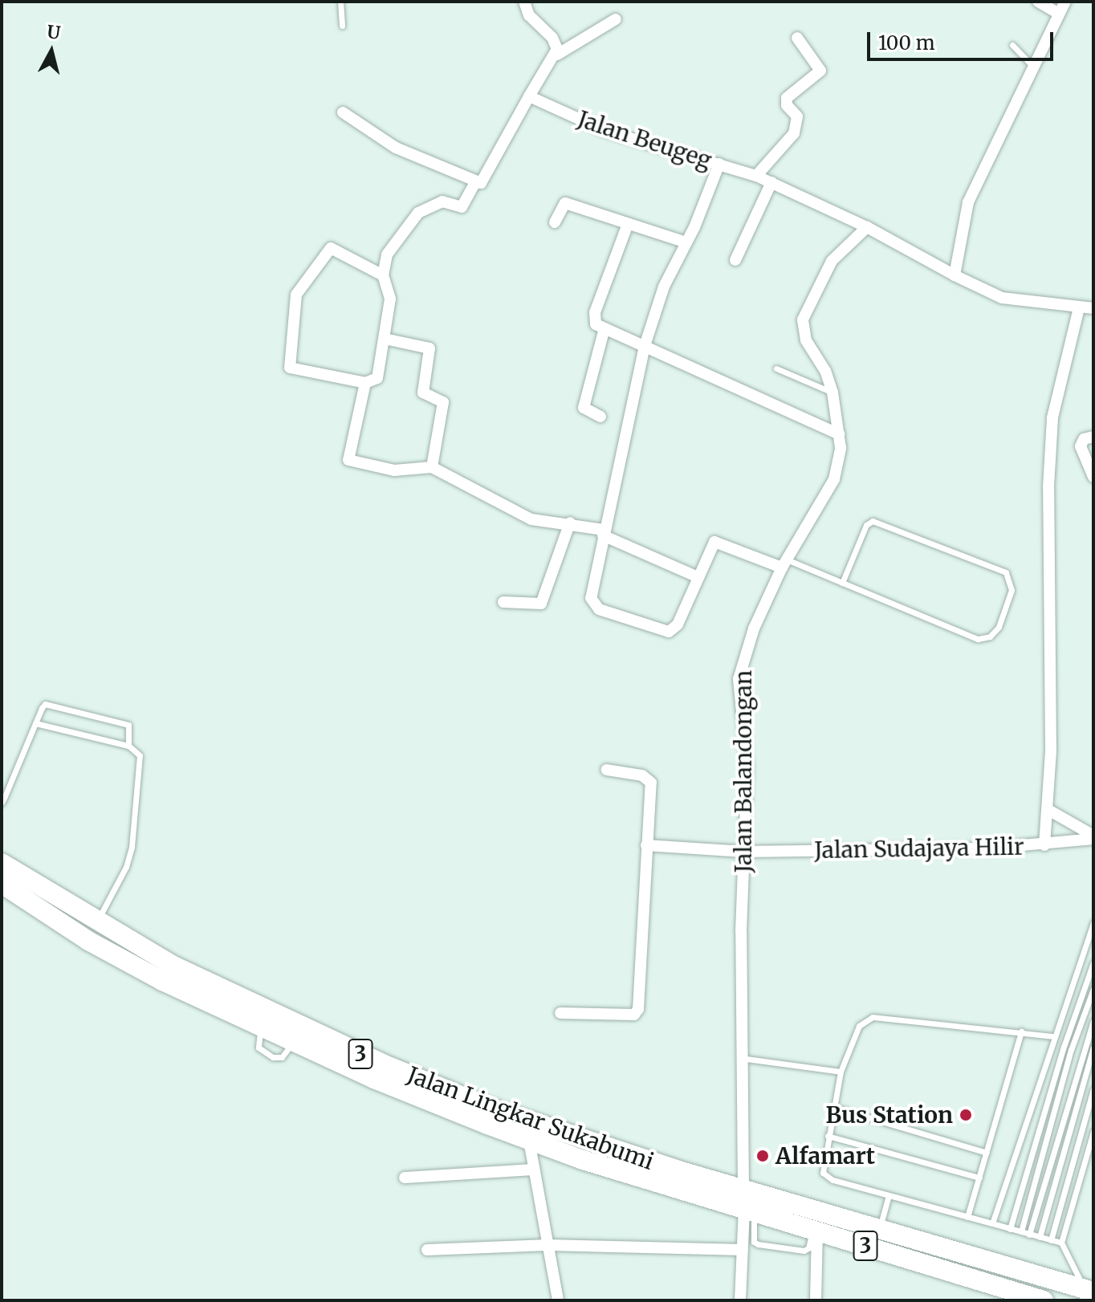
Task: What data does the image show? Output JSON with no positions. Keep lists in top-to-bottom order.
{
  "streets": {
    "main road": ["3", "Jalan Lingkar Sukabumi"],
    "street": ["Jalan Beugeg", "Jalan Balandongan", "Jalan Sudajaya Hilir"]
  },
  "crossings": [
    ["Jalan Beugeg", "Jalan Balandongan"],
    ["Jalan Balandongan", "Jalan Sudajaya Hilir"],
    ["Jalan Balandongan", "Jalan Lingkar Sukabumi"]
  ],
  "places": ["Bus Station", "Alfamart"],
  "scale_bar": "100 m",
  "north": "top"
}
